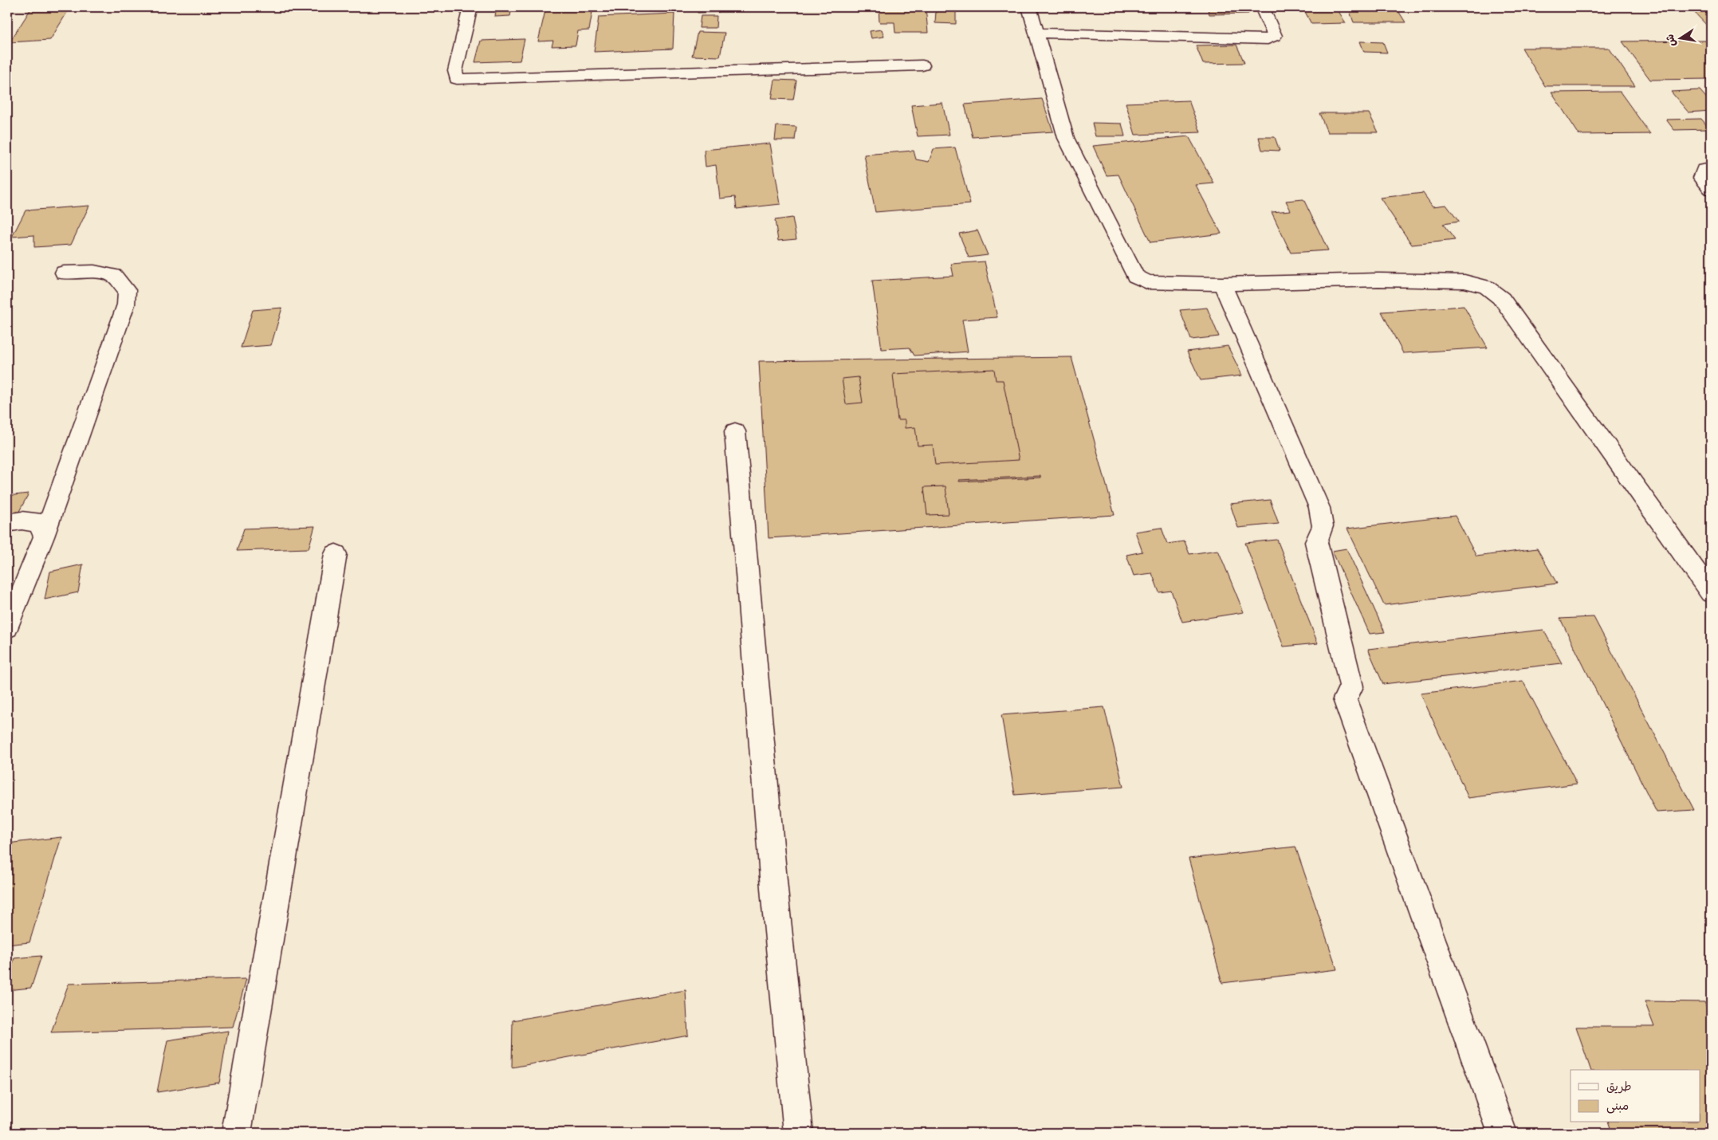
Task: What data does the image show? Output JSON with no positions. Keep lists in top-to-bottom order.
{
  "legend": ["طريق", "مبنى"],
  "north": "left"
}
